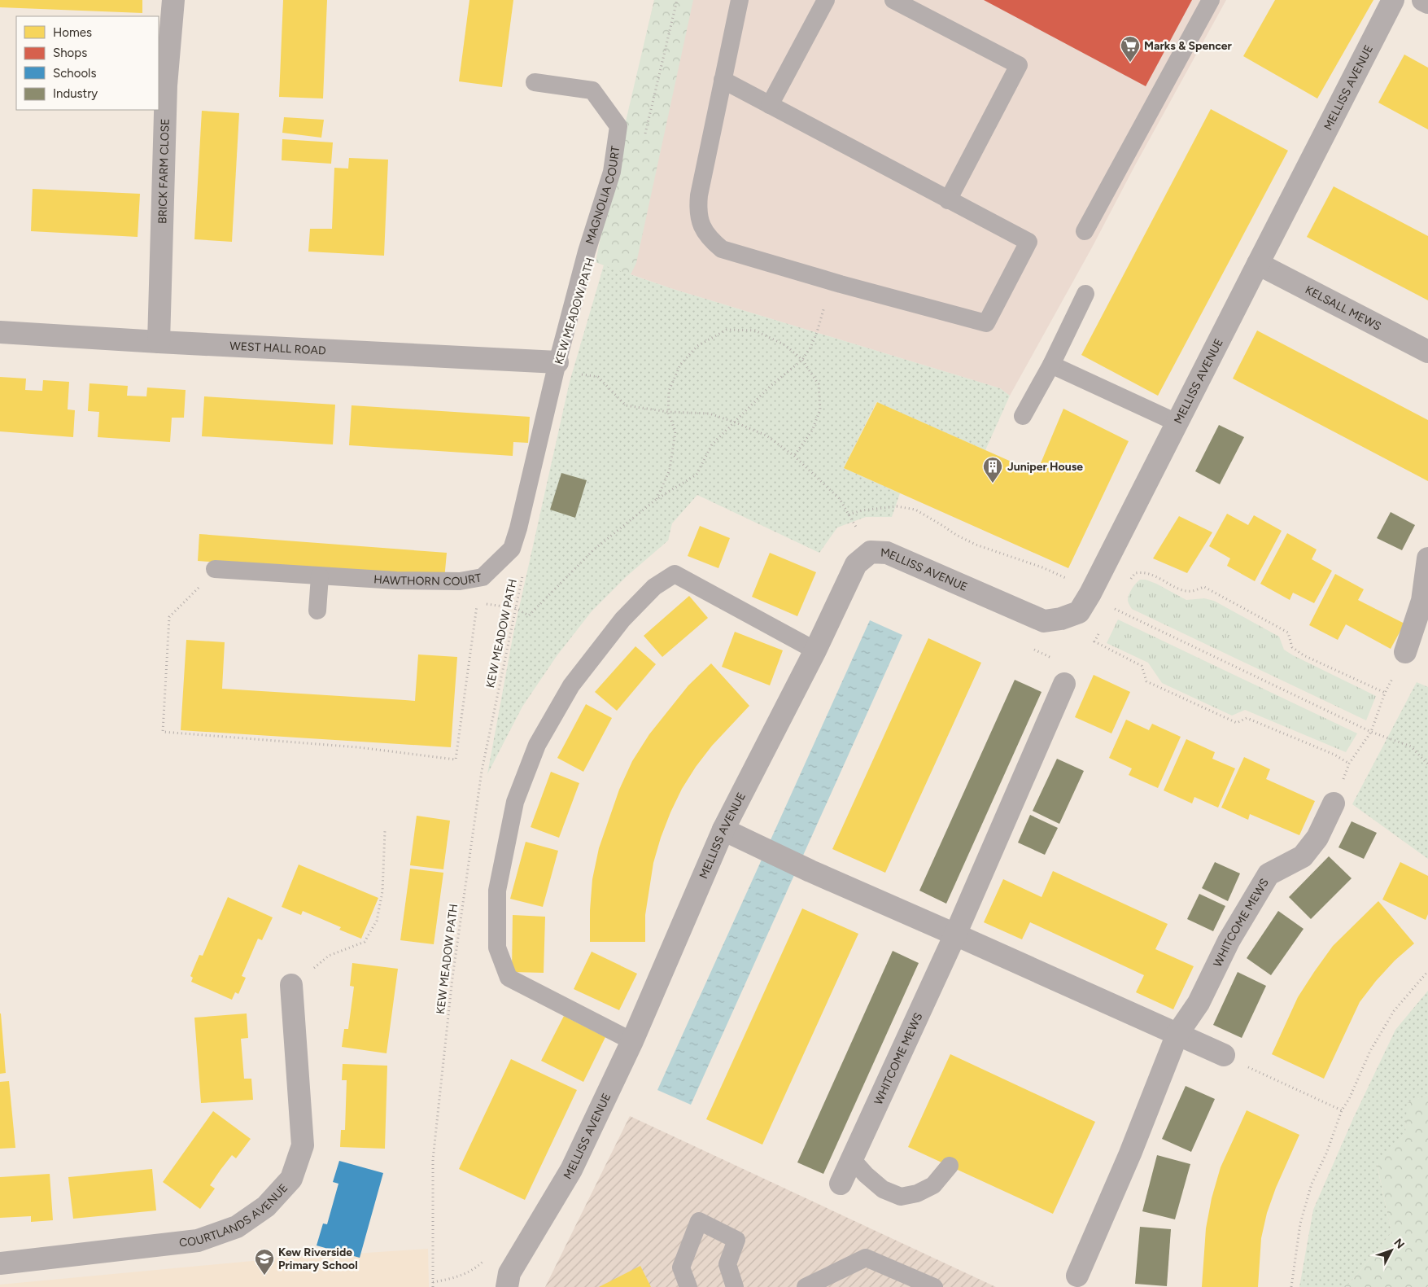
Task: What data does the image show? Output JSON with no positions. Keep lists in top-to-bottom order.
{
  "streets": {
    "street": [
      "MELLISS AVENUE",
      "BRICK FARM CLOSE",
      "KELSALL MEWS",
      "WEST HALL ROAD",
      "WHITCOME MEWS",
      "COURTLANDS AVENUE"
    ],
    "lane": ["MAGNOLIA COURT", "HAWTHORN COURT"],
    "path": ["KEW MEADOW PATH"]
  },
  "crossings": [
    ["MELLISS AVENUE", "KELSALL MEWS"],
    ["BRICK FARM CLOSE", "WEST HALL ROAD"],
    ["MAGNOLIA COURT", "WEST HALL ROAD"],
    ["MAGNOLIA COURT", "HAWTHORN COURT"],
    ["WEST HALL ROAD", "HAWTHORN COURT"]
  ],
  "places": {
    "supermarket": ["Marks & Spencer"],
    "building": ["Juniper House"],
    "school or university": ["Kew Riverside Primary School"]
  },
  "legend": [
    "Homes",
    "Shops",
    "Schools",
    "Industry"
  ],
  "north": "top right"
}
